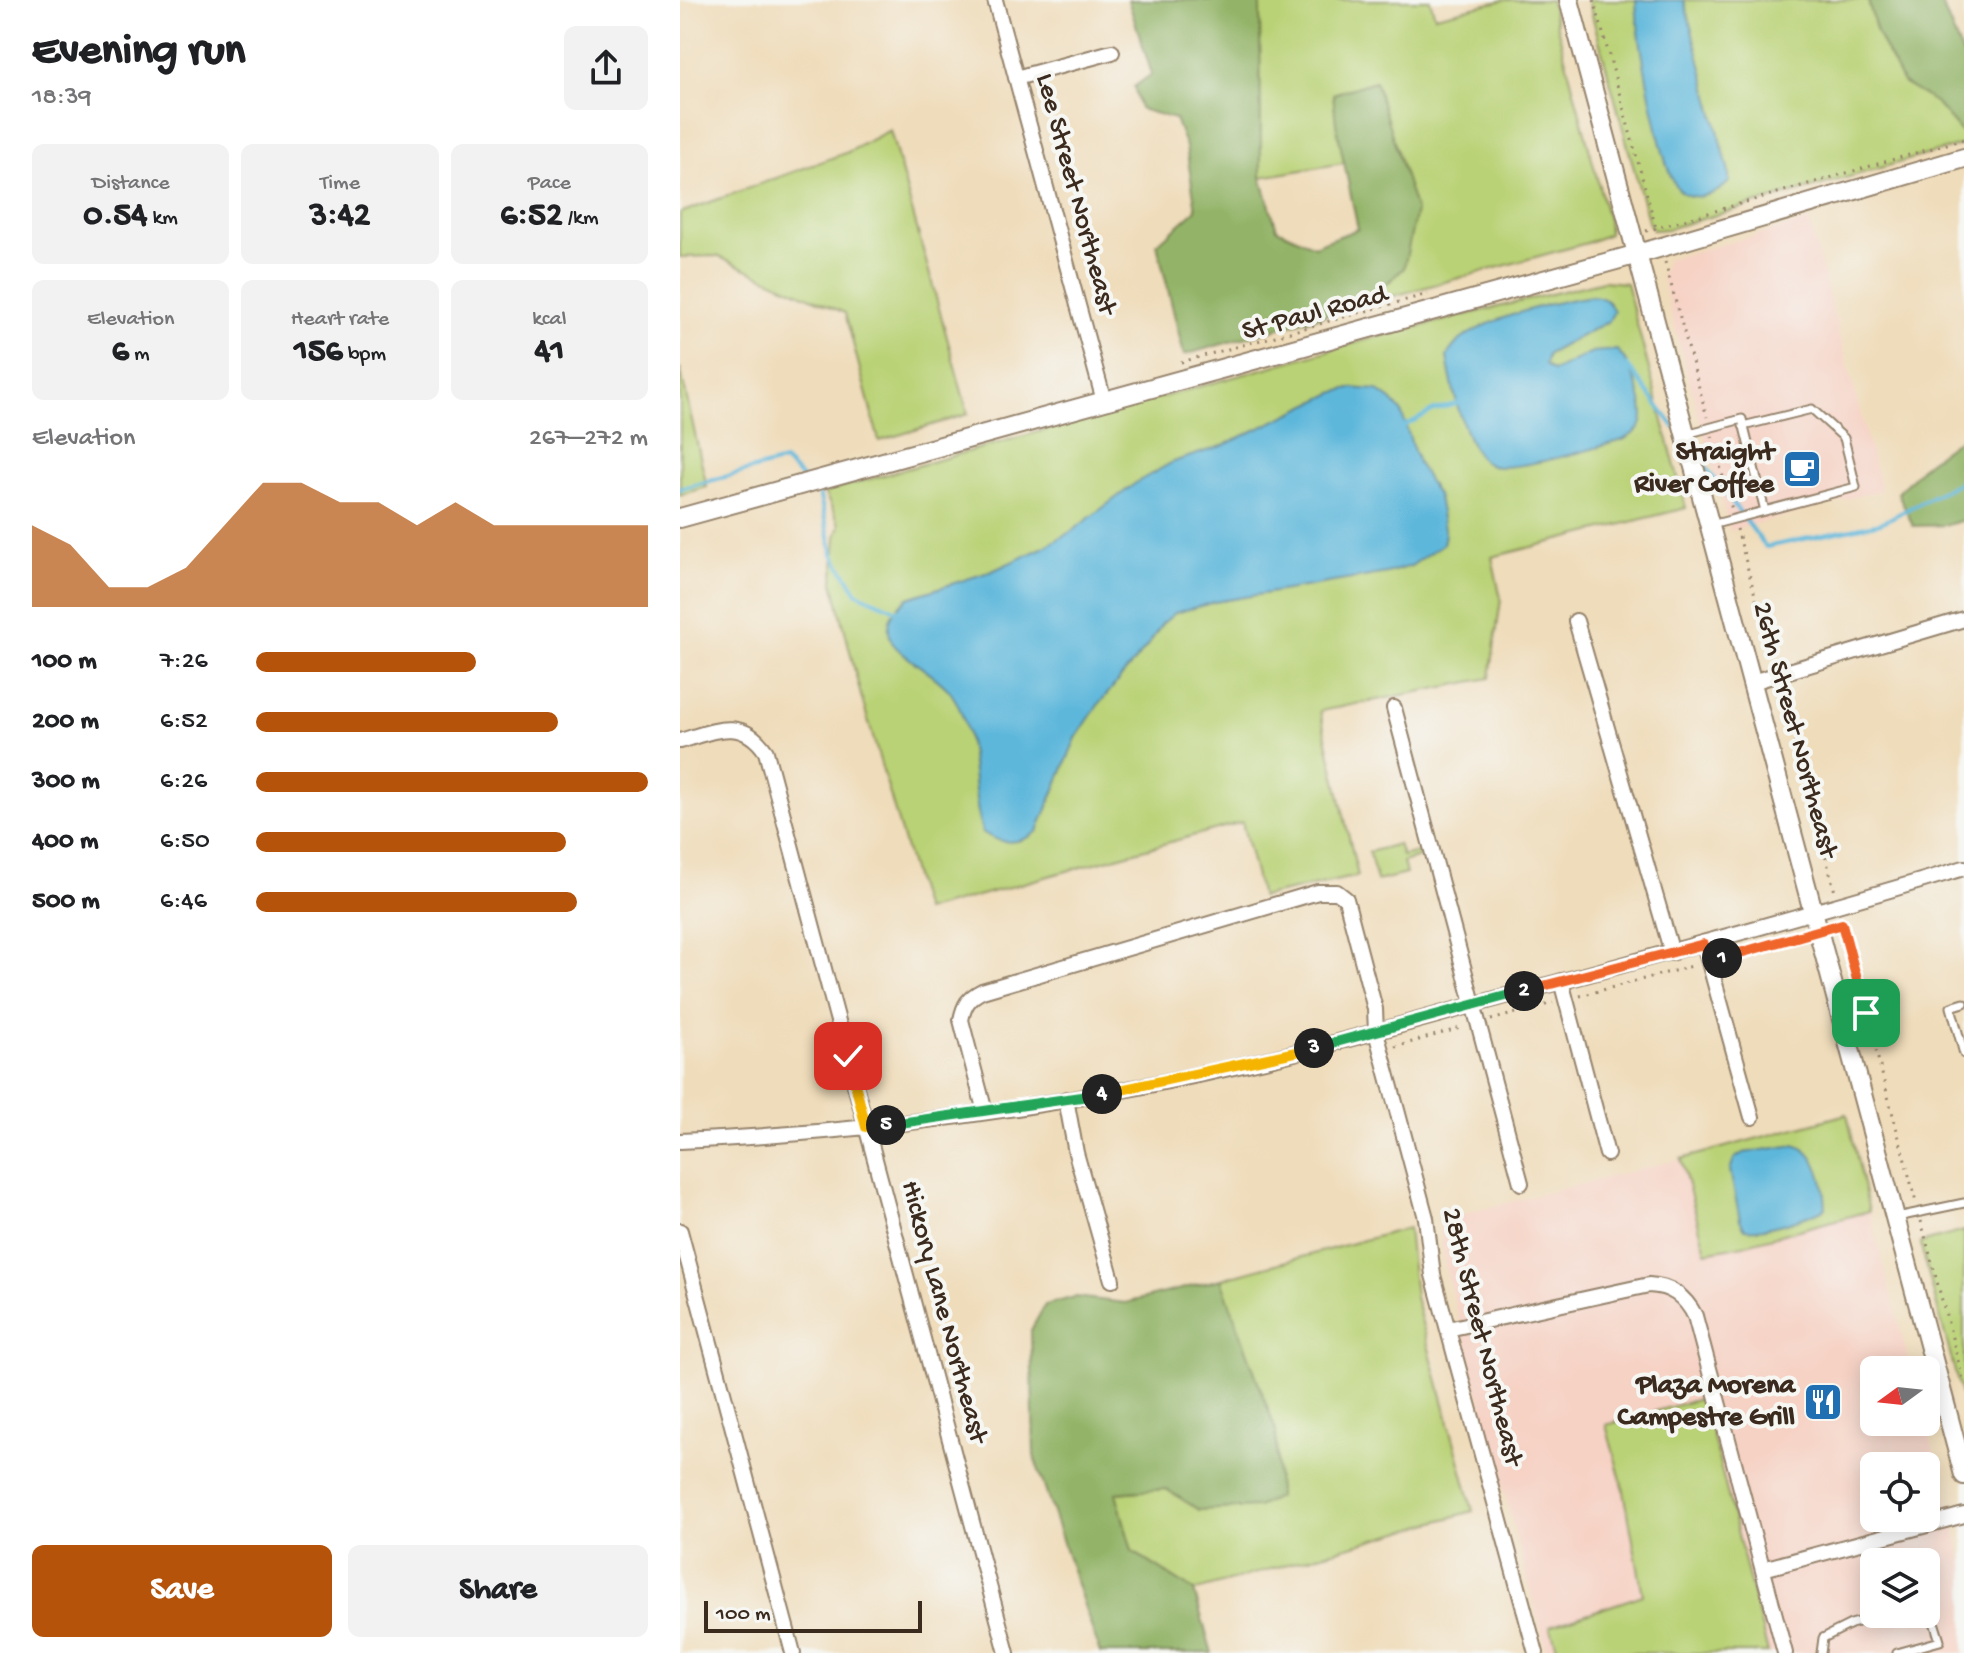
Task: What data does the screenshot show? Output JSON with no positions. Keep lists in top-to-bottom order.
{
  "streets": {
    "main road": ["St Paul Road", "26th Street Northeast"],
    "street": ["Lee Street Northeast", "Hickory Lane Northeast", "28th Street Northeast"]
  },
  "crossings": [
    ["Lee Street Northeast", "St Paul Road"],
    ["St Paul Road", "26th Street Northeast"]
  ],
  "places": {
    "cafe": ["Straight River Coffee"],
    "restaurant": ["Plaza Morena Campestre Grill"]
  },
  "scale_bar": "100 m",
  "north": "left",
  "page": {
    "heading": ["Evening run", "18:39"],
    "stats": [
      ["Distance", "0.54 km"],
      ["Time", "3:42"],
      ["Pace", "6:52 /km"],
      ["Elevation", "6 m"],
      ["Heart rate", "156 bpm"],
      ["kcal", "41"]
    ],
    "chart": ["Elevation", "267–272 m"],
    "list": [
      {
        "name": "100 m",
        "note": "7:26"
      },
      {
        "name": "200 m",
        "note": "6:52"
      },
      {
        "name": "300 m",
        "note": "6:26"
      },
      {
        "name": "400 m",
        "note": "6:50"
      },
      {
        "name": "500 m",
        "note": "6:46"
      }
    ],
    "pins": [
      "1",
      "2",
      "3",
      "4",
      "5"
    ],
    "buttons": ["Save", "Share"],
    "scale": "100 m"
  }
}
